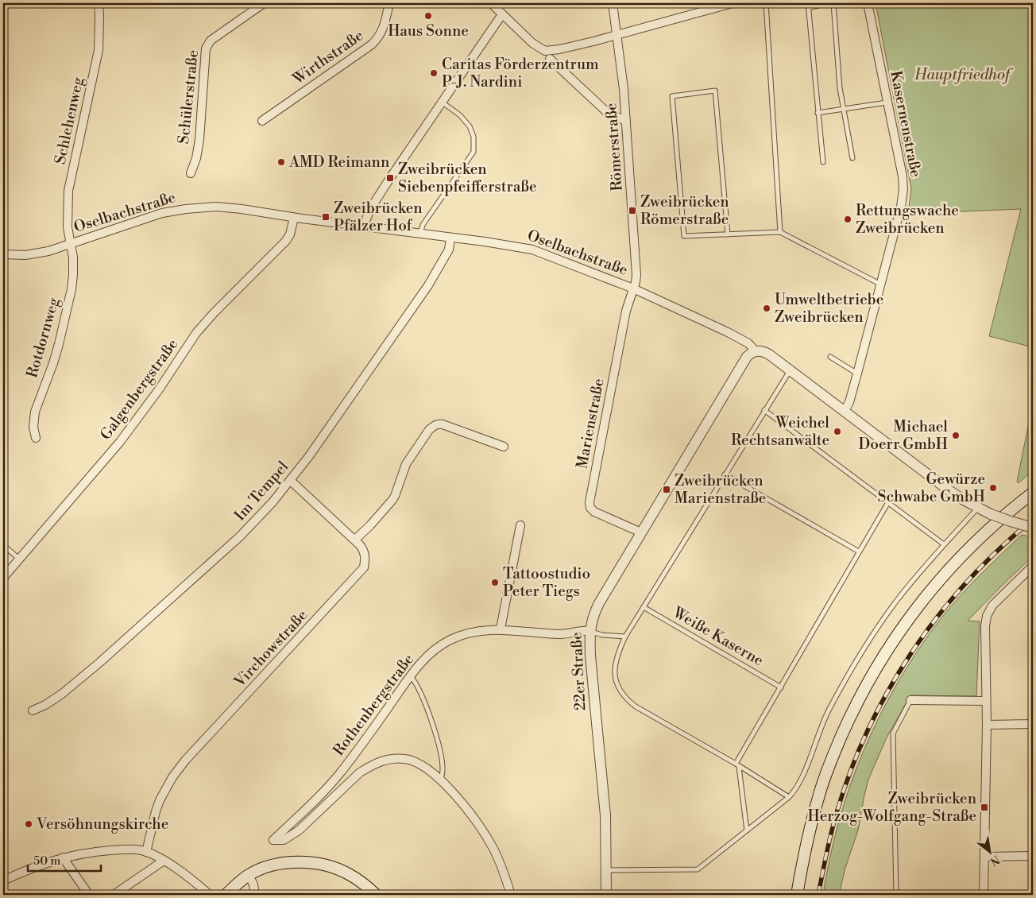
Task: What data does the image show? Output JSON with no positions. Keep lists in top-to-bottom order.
{
  "streets": {
    "street": [
      "Wirthstraße",
      "Schülerstraße",
      "Schlehenweg",
      "Kasernenstraße",
      "Römerstraße",
      "Oselbachstraße",
      "Rotdornweg",
      "Galgenbergstraße",
      "Marienstraße",
      "Im Tempel",
      "Virchowstraße",
      "22er Straße",
      "Rothenbergstraße"
    ],
    "lane": ["Weiße Kaserne"]
  },
  "crossings": [
    ["Schlehenweg", "Oselbachstraße"],
    ["Schlehenweg", "Rotdornweg"],
    ["Kasernenstraße", "Oselbachstraße"],
    ["Römerstraße", "Oselbachstraße"],
    ["Römerstraße", "Marienstraße"],
    ["Oselbachstraße", "Rotdornweg"],
    ["Oselbachstraße", "Galgenbergstraße"],
    ["Oselbachstraße", "Marienstraße"],
    ["Oselbachstraße", "Im Tempel"],
    ["Oselbachstraße", "22er Straße"],
    ["Marienstraße", "22er Straße"],
    ["Im Tempel", "Virchowstraße"],
    ["22er Straße", "Rothenbergstraße"]
  ],
  "parks": ["Hauptfriedhof"],
  "places": {
    "other": [
      "Haus Sonne",
      "Caritas Förderzentrum P-J. Nardini",
      "AMD Reimann",
      "Rettungswache Zweibrücken",
      "Umweltbetriebe Zweibrücken",
      "Weichel Rechtsanwälte",
      "Michael Doerr GmbH",
      "Gewürze Schwabe GmbH",
      "Tattoostudio Peter Tiegs",
      "Versöhnungskirche"
    ],
    "transit": [
      "Zweibrücken Siebenpfeifferstraße",
      "Zweibrücken Römerstraße",
      "Zweibrücken Pfälzer Hof",
      "Zweibrücken Marienstraße",
      "Zweibrücken Herzog-Wolfgang-Straße"
    ]
  },
  "scale_bar": "50 m",
  "north": "bottom right"
}
